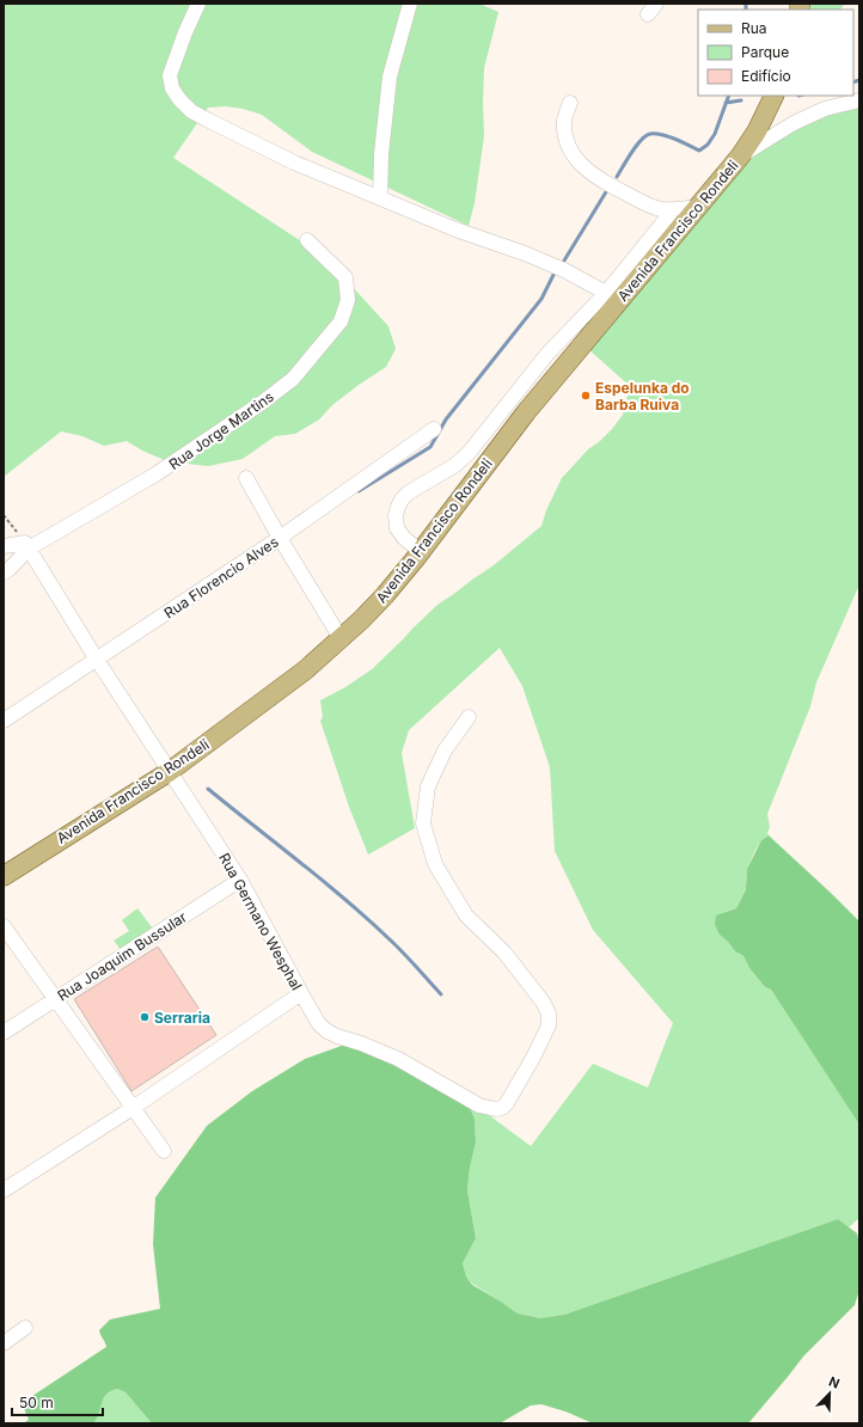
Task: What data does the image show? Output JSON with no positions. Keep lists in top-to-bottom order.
{
  "streets": {
    "main road": ["Avenida Francisco Rondeli"],
    "street": [
      "Rua Jorge Martins",
      "Rua Florencio Alves",
      "Rua Germano Wesphal",
      "Rua Joaquim Bussular"
    ]
  },
  "crossings": [
    ["Avenida Francisco Rondeli", "Rua Germano Wesphal"],
    ["Rua Jorge Martins", "Rua Germano Wesphal"],
    ["Rua Florencio Alves", "Rua Germano Wesphal"],
    ["Rua Germano Wesphal", "Rua Joaquim Bussular"]
  ],
  "places": ["Espelunka do Barba Ruiva", "Serraria"],
  "legend": ["Rua", "Parque", "Edifício"],
  "scale_bar": "50 m",
  "north": "top right"
}
